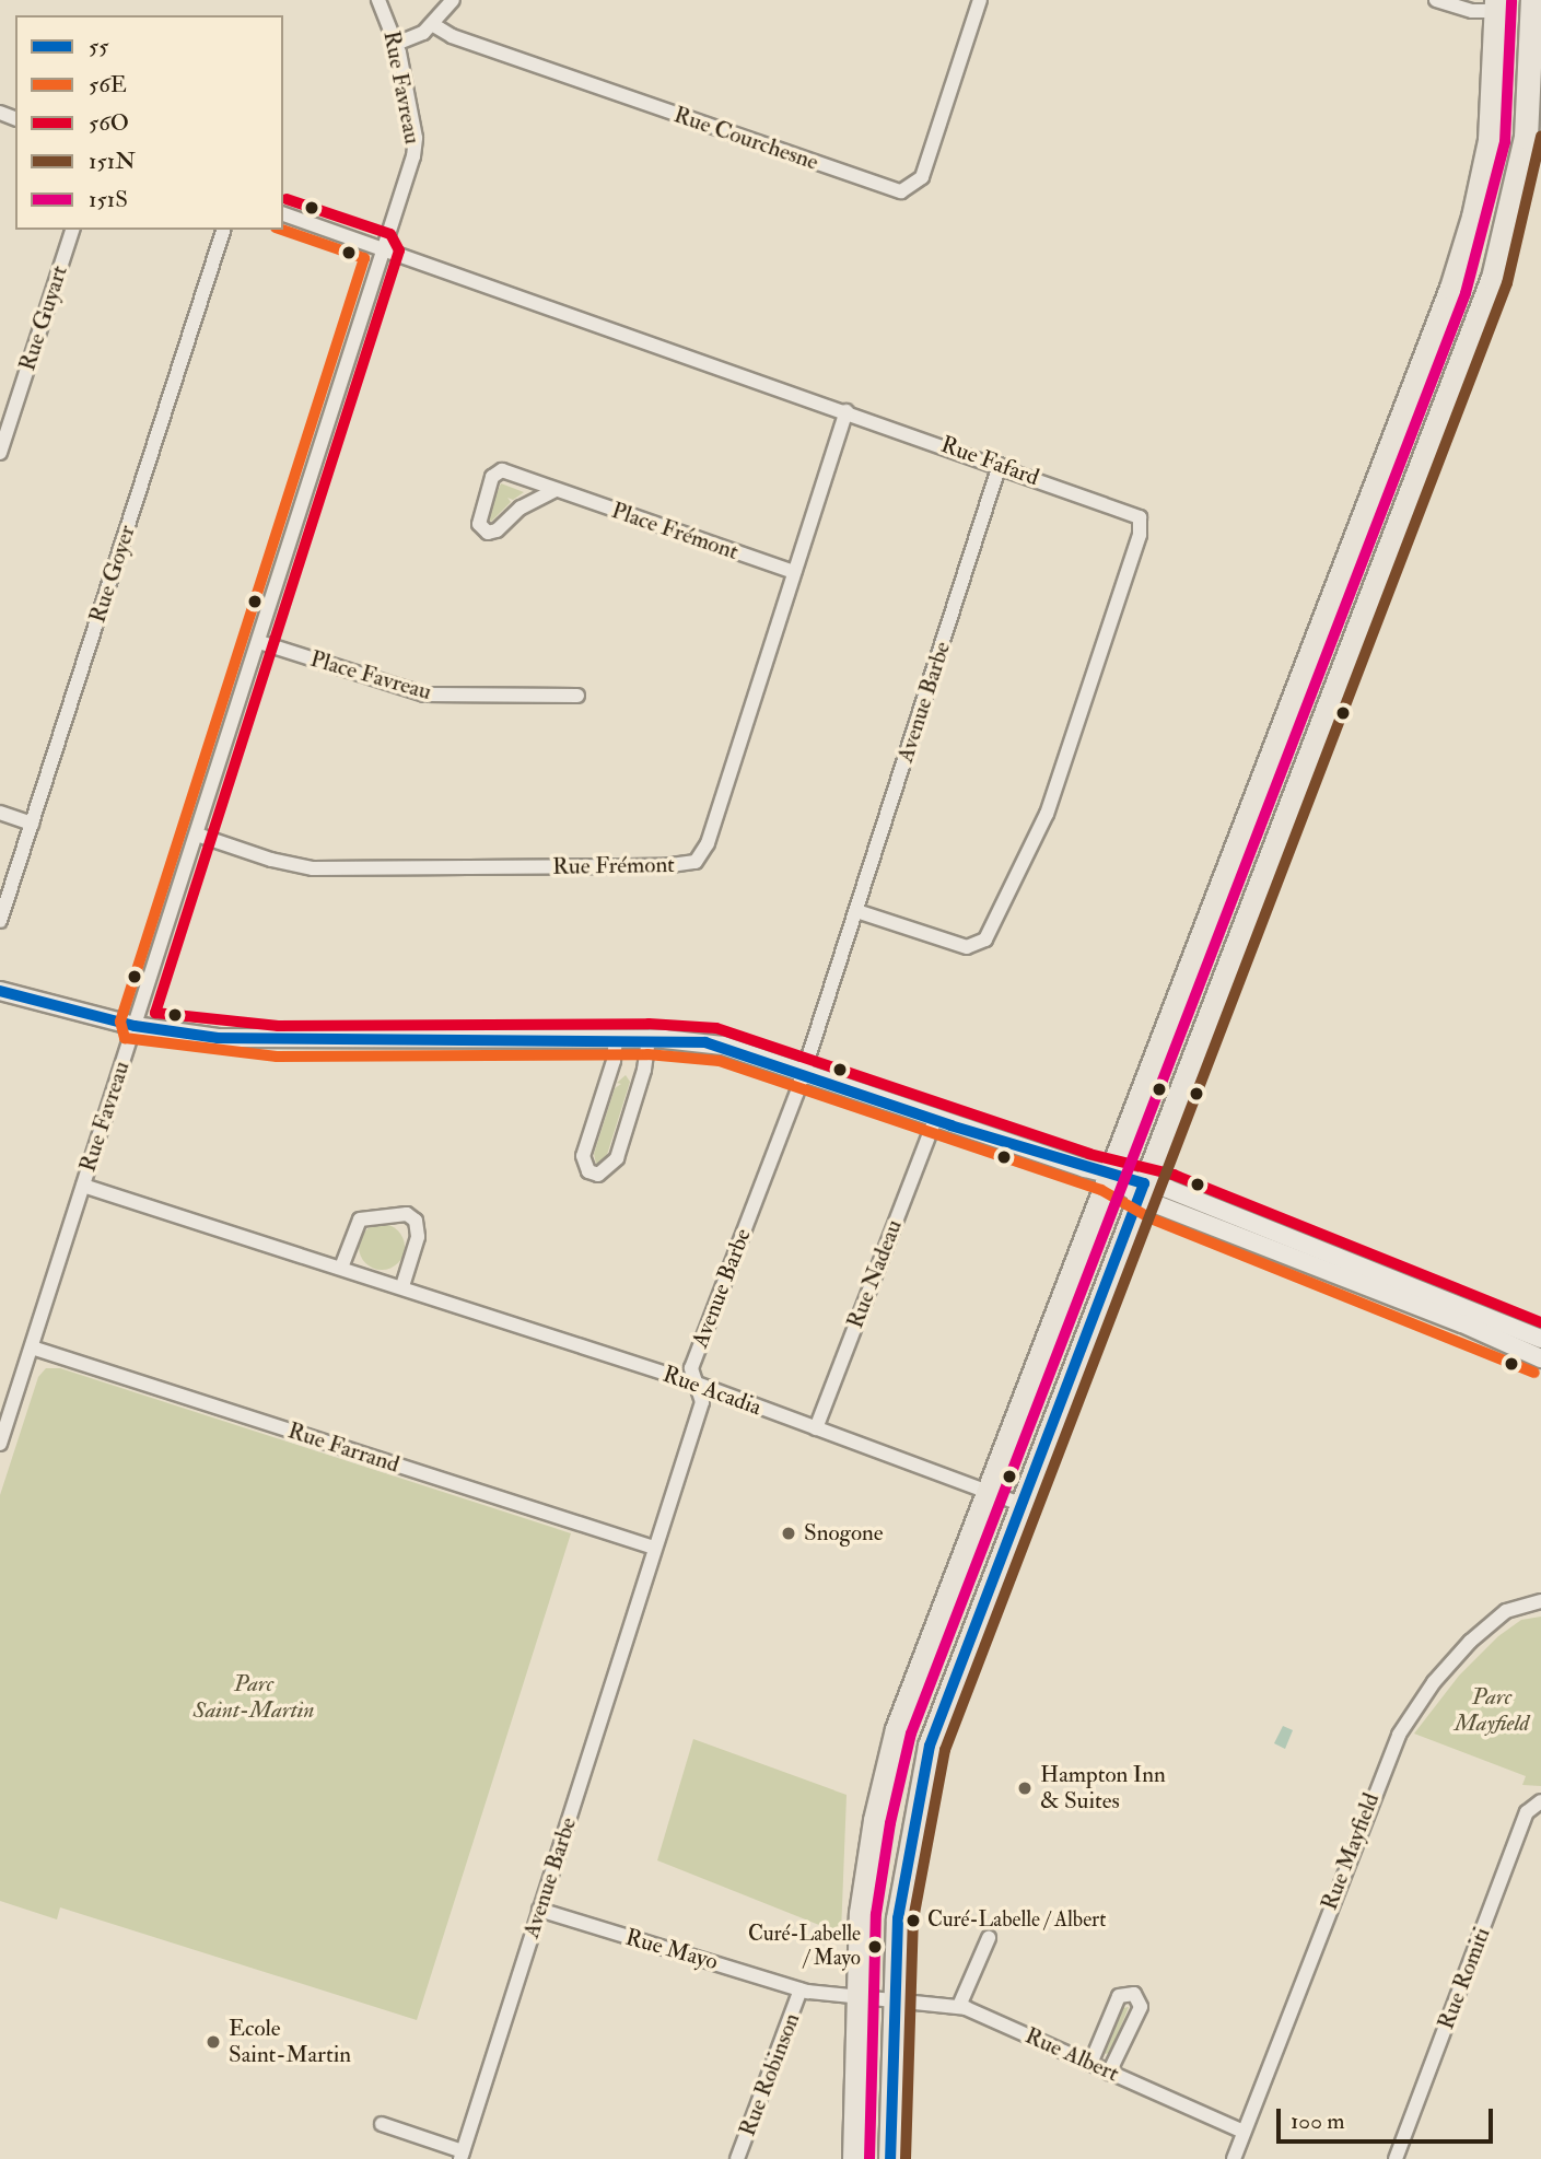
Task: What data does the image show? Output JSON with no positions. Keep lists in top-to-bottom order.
{
  "streets": {
    "street": [
      "Rue Favreau",
      "Rue Courchesne",
      "Rue Guyart",
      "Rue Fafard",
      "Place Frémont",
      "Rue Goyer",
      "Place Favreau",
      "Avenue Barbe",
      "Rue Frémont",
      "Rue Nadeau",
      "Rue Acadia",
      "Rue Farrand",
      "Rue Mayfield",
      "Rue Mayo",
      "Rue Romiti",
      "Rue Albert",
      "Rue Robinson"
    ]
  },
  "crossings": [
    ["Rue Favreau", "Rue Fafard"],
    ["Rue Favreau", "Place Favreau"],
    ["Rue Favreau", "Rue Frémont"],
    ["Rue Favreau", "Rue Acadia"],
    ["Rue Favreau", "Rue Farrand"],
    ["Rue Fafard", "Avenue Barbe"],
    ["Rue Fafard", "Rue Frémont"],
    ["Place Frémont", "Rue Frémont"],
    ["Avenue Barbe", "Rue Acadia"],
    ["Avenue Barbe", "Rue Farrand"],
    ["Avenue Barbe", "Rue Mayo"],
    ["Rue Nadeau", "Rue Acadia"],
    ["Rue Mayfield", "Rue Albert"],
    ["Rue Mayo", "Rue Albert"],
    ["Rue Mayo", "Rue Robinson"]
  ],
  "parks": ["Parc Saint-Martin", "Parc Mayfield"],
  "places": [
    "Snogone",
    "Hampton Inn & Suites",
    "Curé-Labelle / Albert",
    "Curé-Labelle / Mayo",
    "Ecole Saint-Martin"
  ],
  "lines": [
    "transit line 151S",
    "transit line 151N",
    "transit line 56O",
    "transit line 56E",
    "transit line 55"
  ],
  "legend": [
    "55",
    "56E",
    "56O",
    "151N",
    "151S"
  ],
  "scale_bar": "100 m"
}
